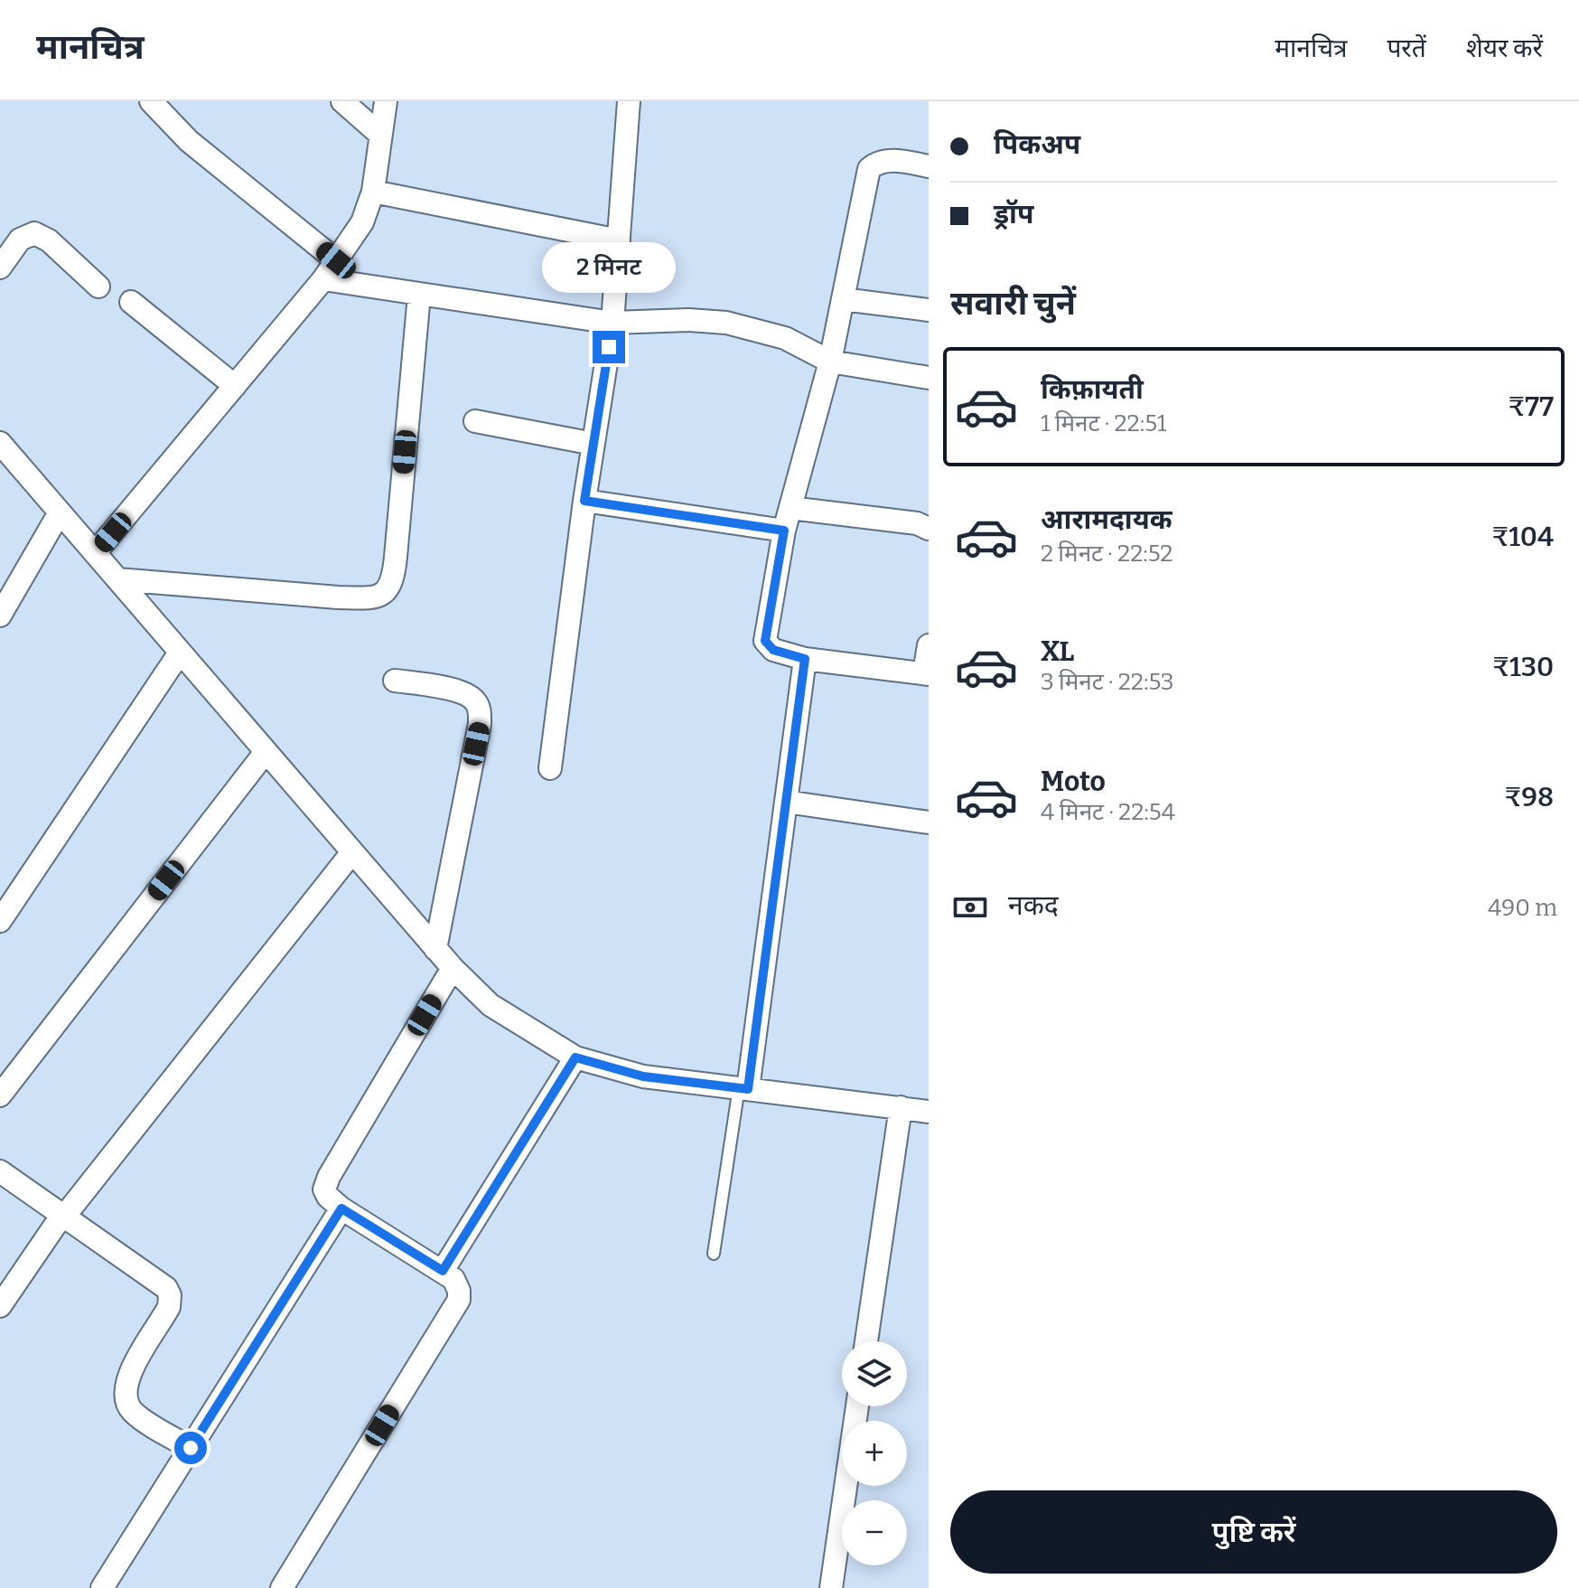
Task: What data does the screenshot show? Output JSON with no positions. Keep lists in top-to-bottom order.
{
  "page": {
    "header": "मानचित्र",
    "nav": ["मानचित्र", "परतें", "शेयर करें"],
    "banner": ["पिकअप", "ड्रॉप"],
    "bubble": "2 मिनट",
    "heading": "सवारी चुनें",
    "list": [
      {
        "name": "किफ़ायती",
        "note": "1 मिनट · 22:51",
        "value": "₹77"
      },
      {
        "name": "आरामदायक",
        "note": "2 मिनट · 22:52",
        "value": "₹104"
      },
      {
        "name": "XL",
        "note": "3 मिनट · 22:53",
        "value": "₹130"
      },
      {
        "name": "Moto",
        "note": "4 मिनट · 22:54",
        "value": "₹98"
      }
    ],
    "pay": ["नकद", "490 m"],
    "map_buttons": ["+", "−"],
    "buttons": "पुष्टि करें"
  }
}
